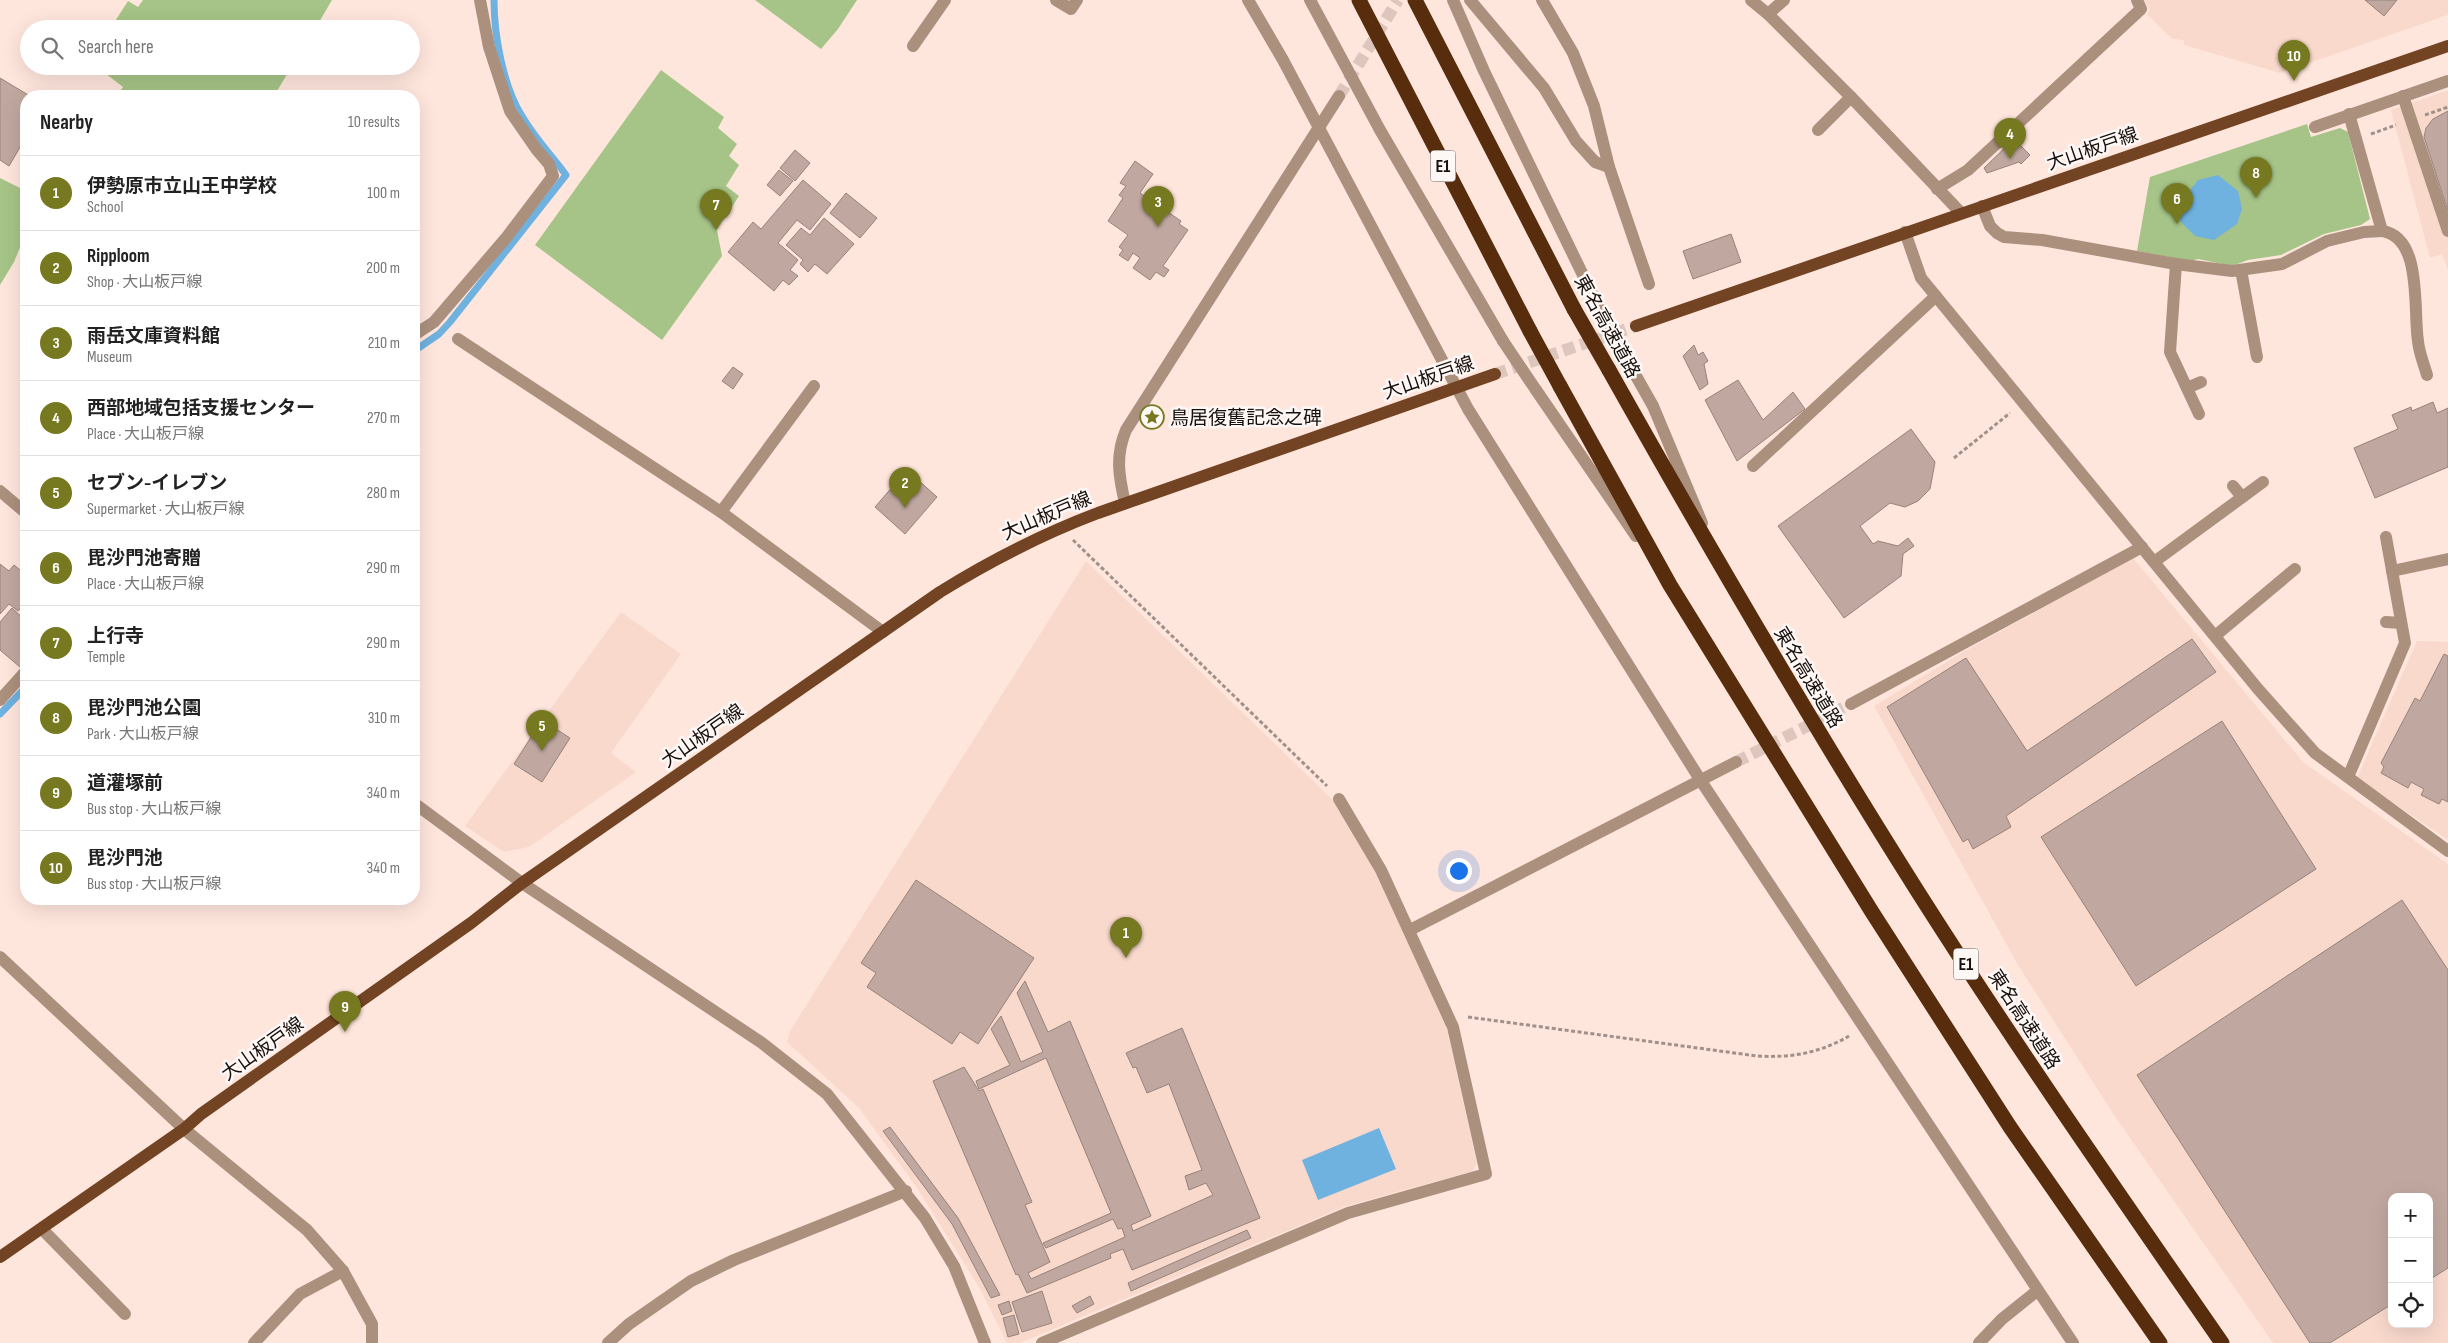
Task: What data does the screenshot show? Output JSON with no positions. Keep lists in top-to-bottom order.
{
  "streets": {
    "highway": ["E1", "東名高速道路"],
    "main road": ["大山板戸線"]
  },
  "places": {
    "place": ["鳥居復舊記念之碑"]
  },
  "page": {
    "search": "Search here",
    "pins": [
      "10",
      "4",
      "8",
      "6",
      "3",
      "7",
      "2",
      "5",
      "1",
      "9"
    ],
    "heading": ["Nearby", "10 results"],
    "list": [
      {
        "mark": "1",
        "name": "伊勢原市立山王中学校",
        "note": "School",
        "value": "100 m"
      },
      {
        "mark": "2",
        "name": "Ripploom",
        "note": "Shop · 大山板戸線",
        "value": "200 m"
      },
      {
        "mark": "3",
        "name": "雨岳文庫資料館",
        "note": "Museum",
        "value": "210 m"
      },
      {
        "mark": "4",
        "name": "西部地域包括支援センター",
        "note": "Place · 大山板戸線",
        "value": "270 m"
      },
      {
        "mark": "5",
        "name": "セブン-イレブン",
        "note": "Supermarket · 大山板戸線",
        "value": "280 m"
      },
      {
        "mark": "6",
        "name": "毘沙門池寄贈",
        "note": "Place · 大山板戸線",
        "value": "290 m"
      },
      {
        "mark": "7",
        "name": "上行寺",
        "note": "Temple",
        "value": "290 m"
      },
      {
        "mark": "8",
        "name": "毘沙門池公園",
        "note": "Park · 大山板戸線",
        "value": "310 m"
      },
      {
        "mark": "9",
        "name": "道灌塚前",
        "note": "Bus stop · 大山板戸線",
        "value": "340 m"
      },
      {
        "mark": "10",
        "name": "毘沙門池",
        "note": "Bus stop · 大山板戸線",
        "value": "340 m"
      }
    ],
    "map_buttons": ["+", "−"]
  }
}
